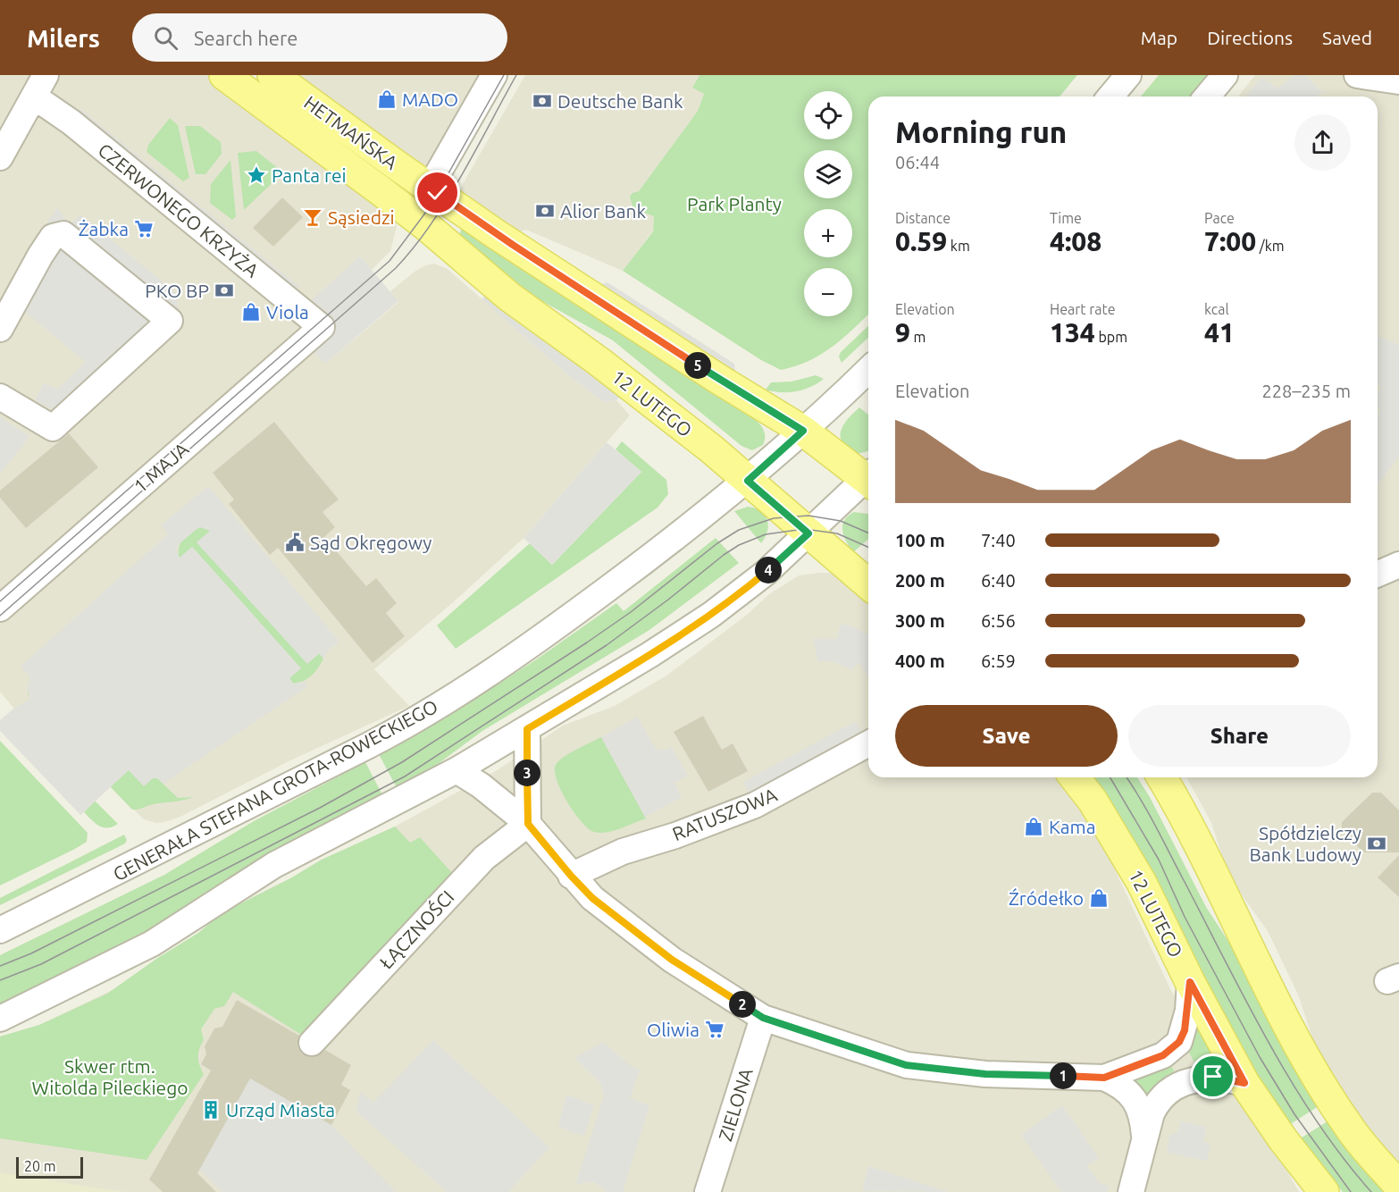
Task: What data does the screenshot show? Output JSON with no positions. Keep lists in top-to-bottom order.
{
  "streets": {
    "main road": ["HETMAŃSKA", "12 LUTEGO"],
    "street": [
      "CZERWONEGO KRZYŻA",
      "1 MAJA",
      "GENERAŁA STEFANA GROTA-ROWECKIEGO",
      "RATUSZOWA",
      "ŁĄCZNOŚCI",
      "ZIELONA"
    ]
  },
  "crossings": [
    ["HETMAŃSKA", "12 LUTEGO"],
    ["CZERWONEGO KRZYŻA", "1 MAJA"],
    ["12 LUTEGO", "GENERAŁA STEFANA GROTA-ROWECKIEGO"]
  ],
  "parks": ["Park Planty", "Skwer rtm. Witolda Pileckiego"],
  "places": {
    "shop": [
      "MADO",
      "Viola",
      "Kama",
      "Źródełko"
    ],
    "bank": [
      "Deutsche Bank",
      "Alior Bank",
      "PKO BP",
      "Spółdzielczy Bank Ludowy"
    ],
    "place": ["Panta rei"],
    "bar": ["Sąsiedzi"],
    "supermarket": ["Żabka", "Oliwia"],
    "public building": ["Sąd Okręgowy"],
    "building": ["Urząd Miasta"]
  },
  "scale_bar": "20 m",
  "page": {
    "header": "Milers",
    "search": "Search here",
    "nav": ["Map", "Directions", "Saved"],
    "map_buttons": ["+", "−"],
    "heading": ["Morning run", "06:44"],
    "stats": [
      ["Distance", "0.59 km"],
      ["Time", "4:08"],
      ["Pace", "7:00 /km"],
      ["Elevation", "9 m"],
      ["Heart rate", "134 bpm"],
      ["kcal", "41"]
    ],
    "pins": [
      "5",
      "4",
      "3",
      "2",
      "1"
    ],
    "chart": ["Elevation", "228–235 m"],
    "list": [
      {
        "name": "100 m",
        "note": "7:40"
      },
      {
        "name": "200 m",
        "note": "6:40"
      },
      {
        "name": "300 m",
        "note": "6:56"
      },
      {
        "name": "400 m",
        "note": "6:59"
      }
    ],
    "buttons": ["Save", "Share"],
    "scale": "20 m"
  }
}
